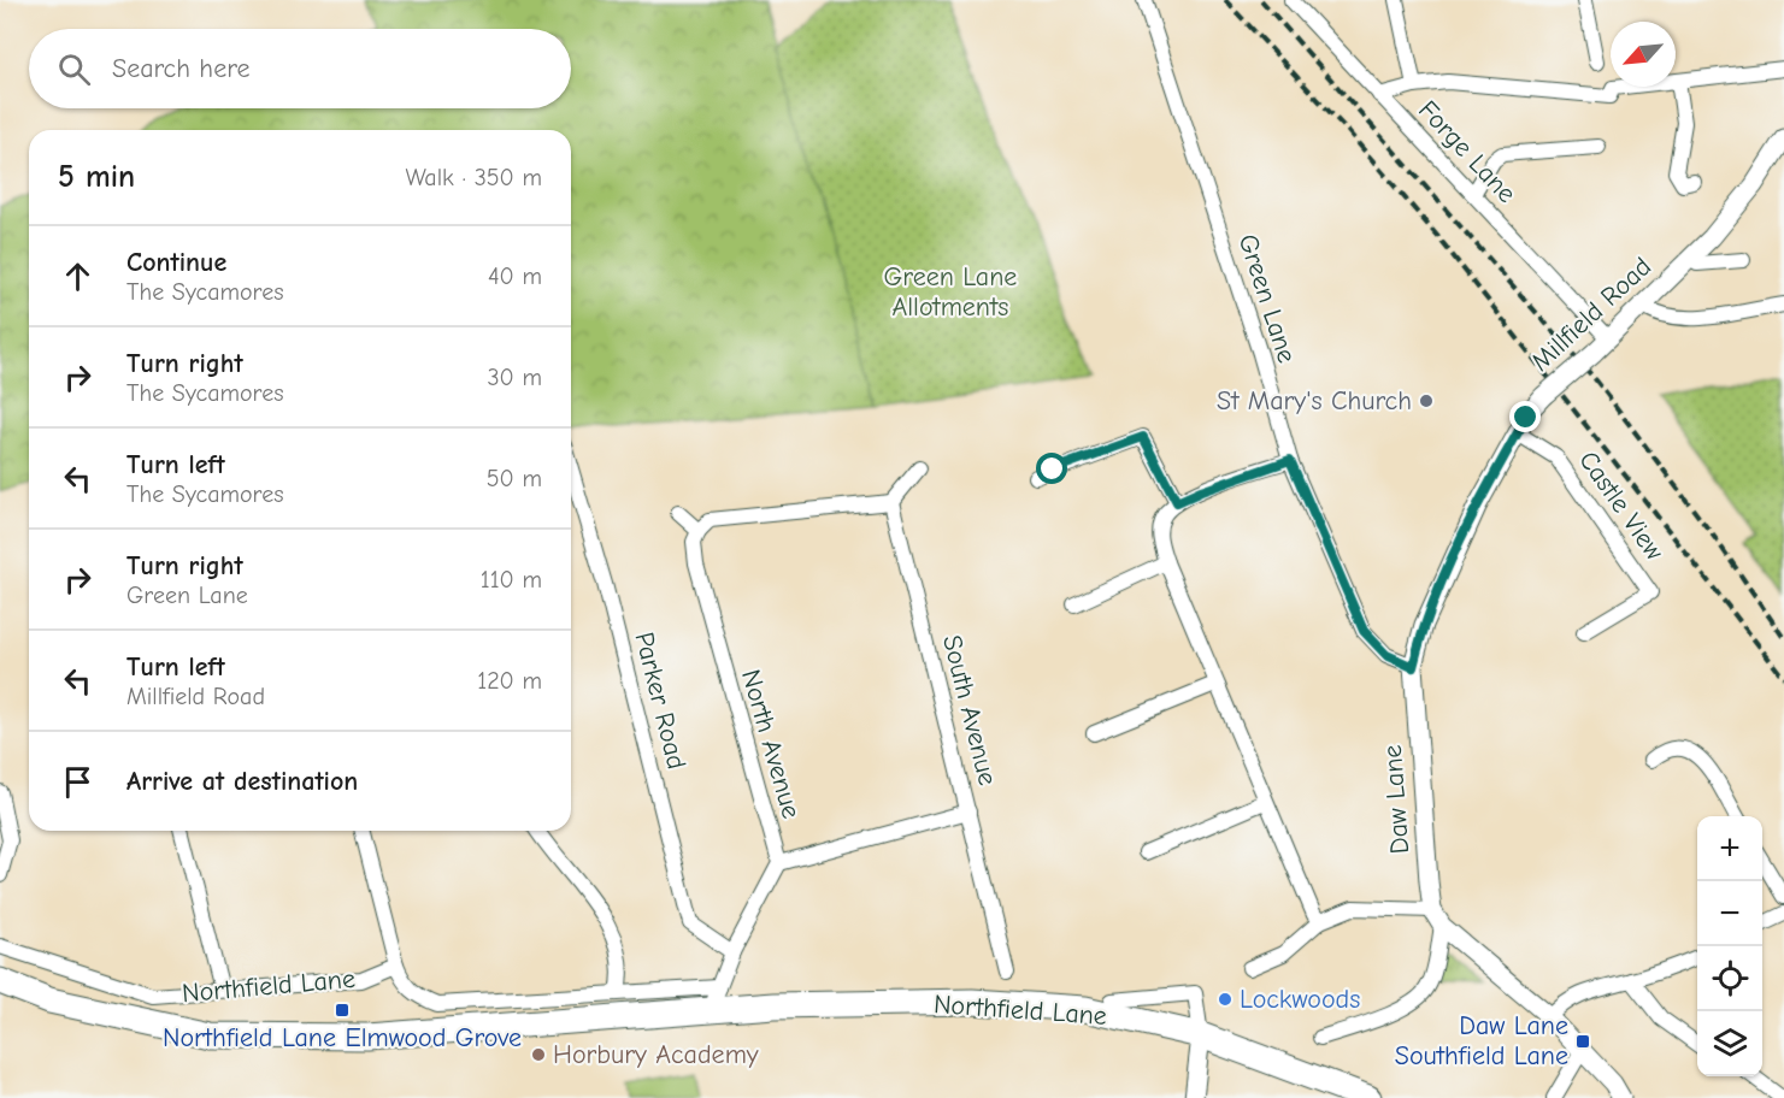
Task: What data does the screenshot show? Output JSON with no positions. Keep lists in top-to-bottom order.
{
  "streets": {
    "highway": ["Northfield Lane"],
    "street": [
      "Forge Lane",
      "Green Lane",
      "Millfield Road",
      "Castle View",
      "Parker Road",
      "South Avenue",
      "North Avenue",
      "Daw Lane"
    ]
  },
  "crossings": [
    ["Forge Lane", "Millfield Road"],
    ["Green Lane", "Millfield Road"],
    ["Green Lane", "Daw Lane"],
    ["Millfield Road", "Castle View"],
    ["Millfield Road", "Daw Lane"]
  ],
  "parks": ["Green Lane Allotments"],
  "places": {
    "other": ["St Mary's Church", "Lockwoods", "Horbury Academy"],
    "transit": ["Northfield Lane Elmwood Grove", "Daw Lane Southfield Lane"]
  },
  "north": "bottom left",
  "page": {
    "search": "Search here",
    "heading": ["5 min", "Walk · 350 m"],
    "list": [
      ["Continue", "The Sycamores", "40 m"],
      ["Turn right", "The Sycamores", "30 m"],
      ["Turn left", "The Sycamores", "50 m"],
      ["Turn right", "Green Lane", "110 m"],
      ["Turn left", "Millfield Road", "120 m"],
      "Arrive at destination"
    ],
    "map_buttons": ["+", "−"]
  }
}
